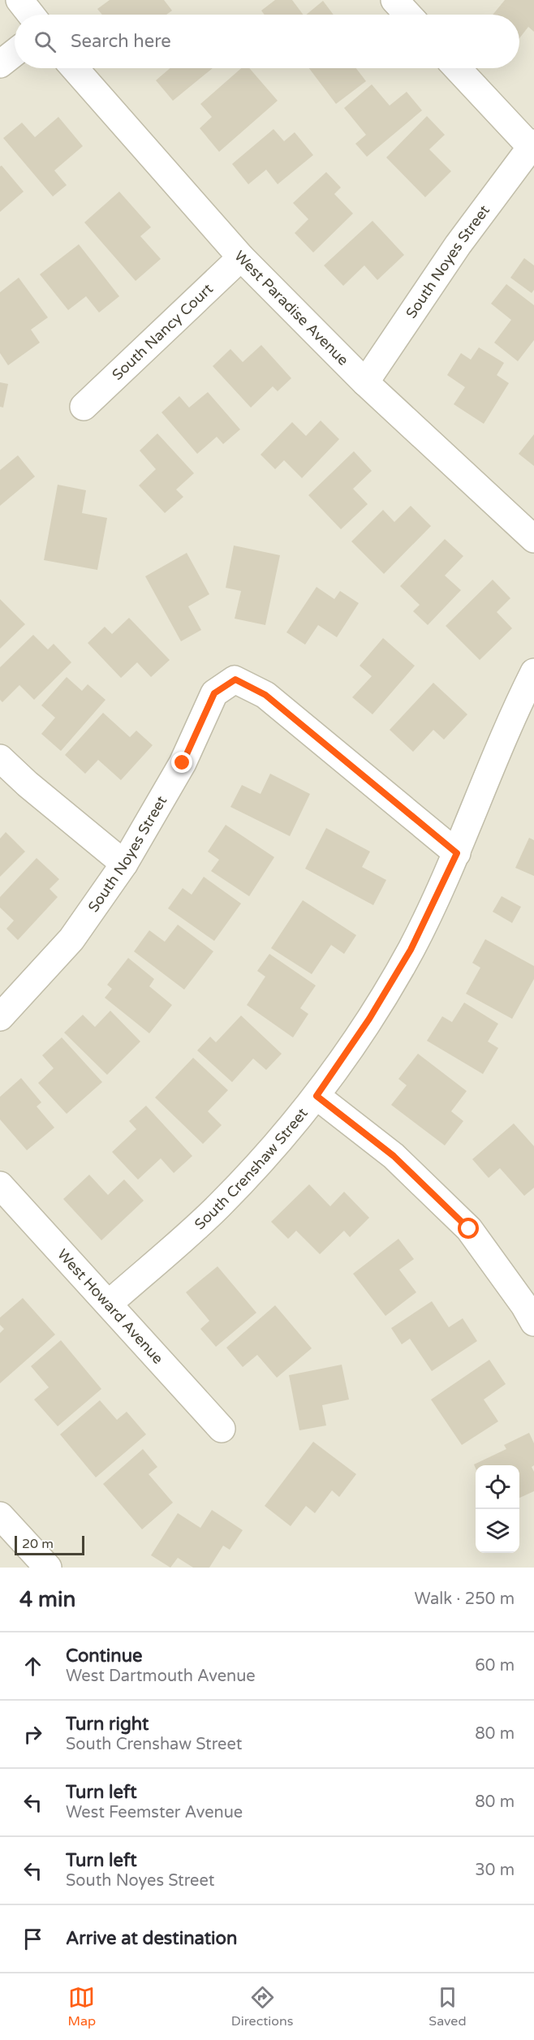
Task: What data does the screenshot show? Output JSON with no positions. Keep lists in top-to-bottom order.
{
  "streets": {
    "street": [
      "South Noyes Street",
      "West Paradise Avenue",
      "South Nancy Court",
      "South Crenshaw Street",
      "West Howard Avenue"
    ]
  },
  "crossings": [
    ["South Noyes Street", "West Paradise Avenue"],
    ["South Noyes Street", "South Crenshaw Street"],
    ["West Paradise Avenue", "South Nancy Court"],
    ["South Crenshaw Street", "West Howard Avenue"]
  ],
  "scale_bar": "20 m",
  "page": {
    "search": "Search here",
    "scale": "20 m",
    "heading": ["4 min", "Walk · 250 m"],
    "list": [
      ["Continue", "West Dartmouth Avenue", "60 m"],
      ["Turn right", "South Crenshaw Street", "80 m"],
      ["Turn left", "West Feemster Avenue", "80 m"],
      ["Turn left", "South Noyes Street", "30 m"],
      "Arrive at destination"
    ],
    "nav": ["Map", "Directions", "Saved"]
  }
}
